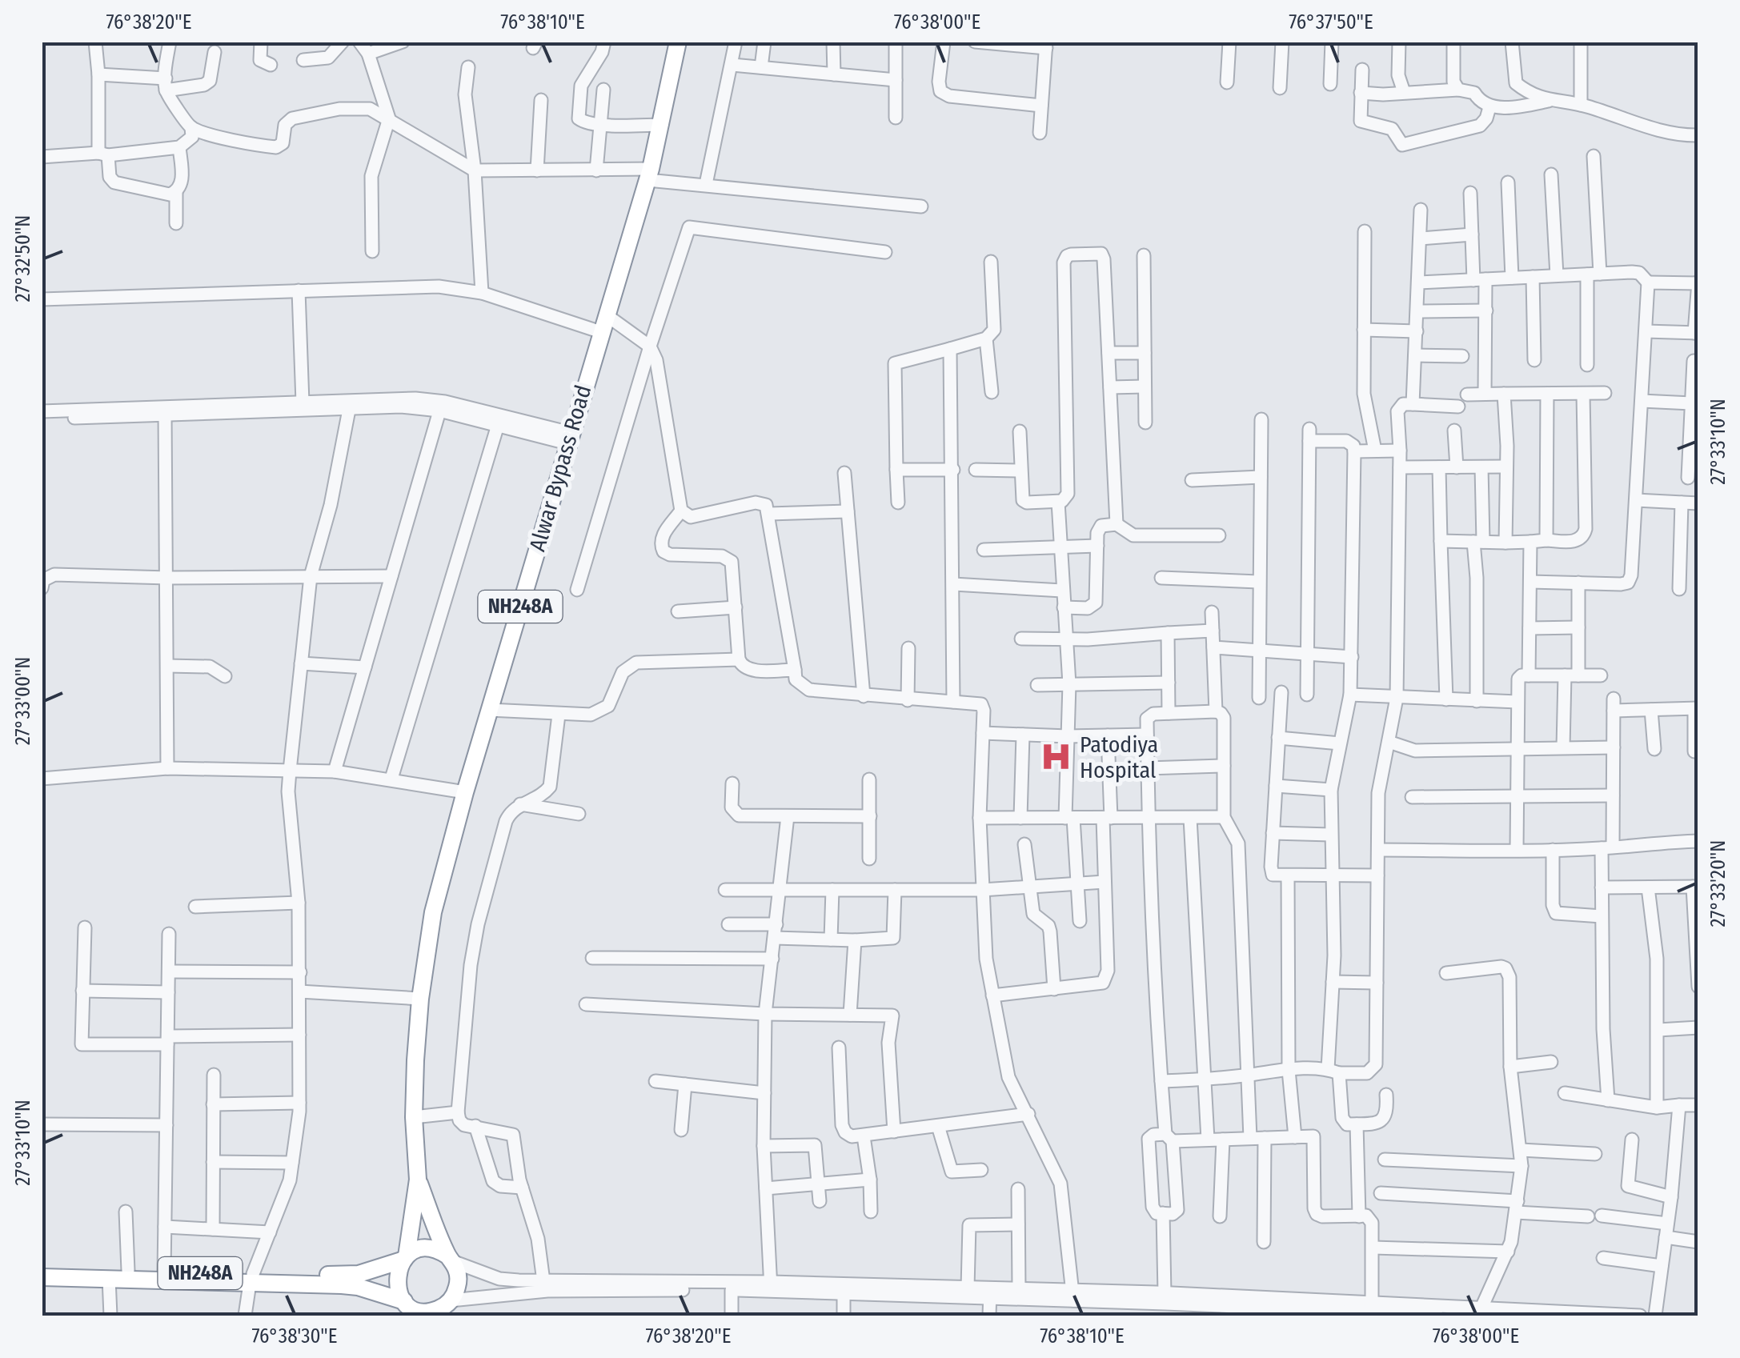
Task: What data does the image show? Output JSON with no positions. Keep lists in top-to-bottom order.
{
  "streets": {
    "highway": ["Alwar Bypass Road", "NH248A"]
  },
  "crossings": [
    ["Alwar Bypass Road", "NH248A"]
  ],
  "places": {
    "hospital": ["Patodiya Hospital"]
  },
  "coordinates": [
    "76°38'20\"E",
    "76°38'10\"E",
    "76°38'00\"E",
    "76°37'50\"E",
    "27°32'50\"N",
    "27°33'10\"N",
    "27°33'00\"N",
    "27°33'20\"N",
    "76°38'30\"E"
  ]
}
